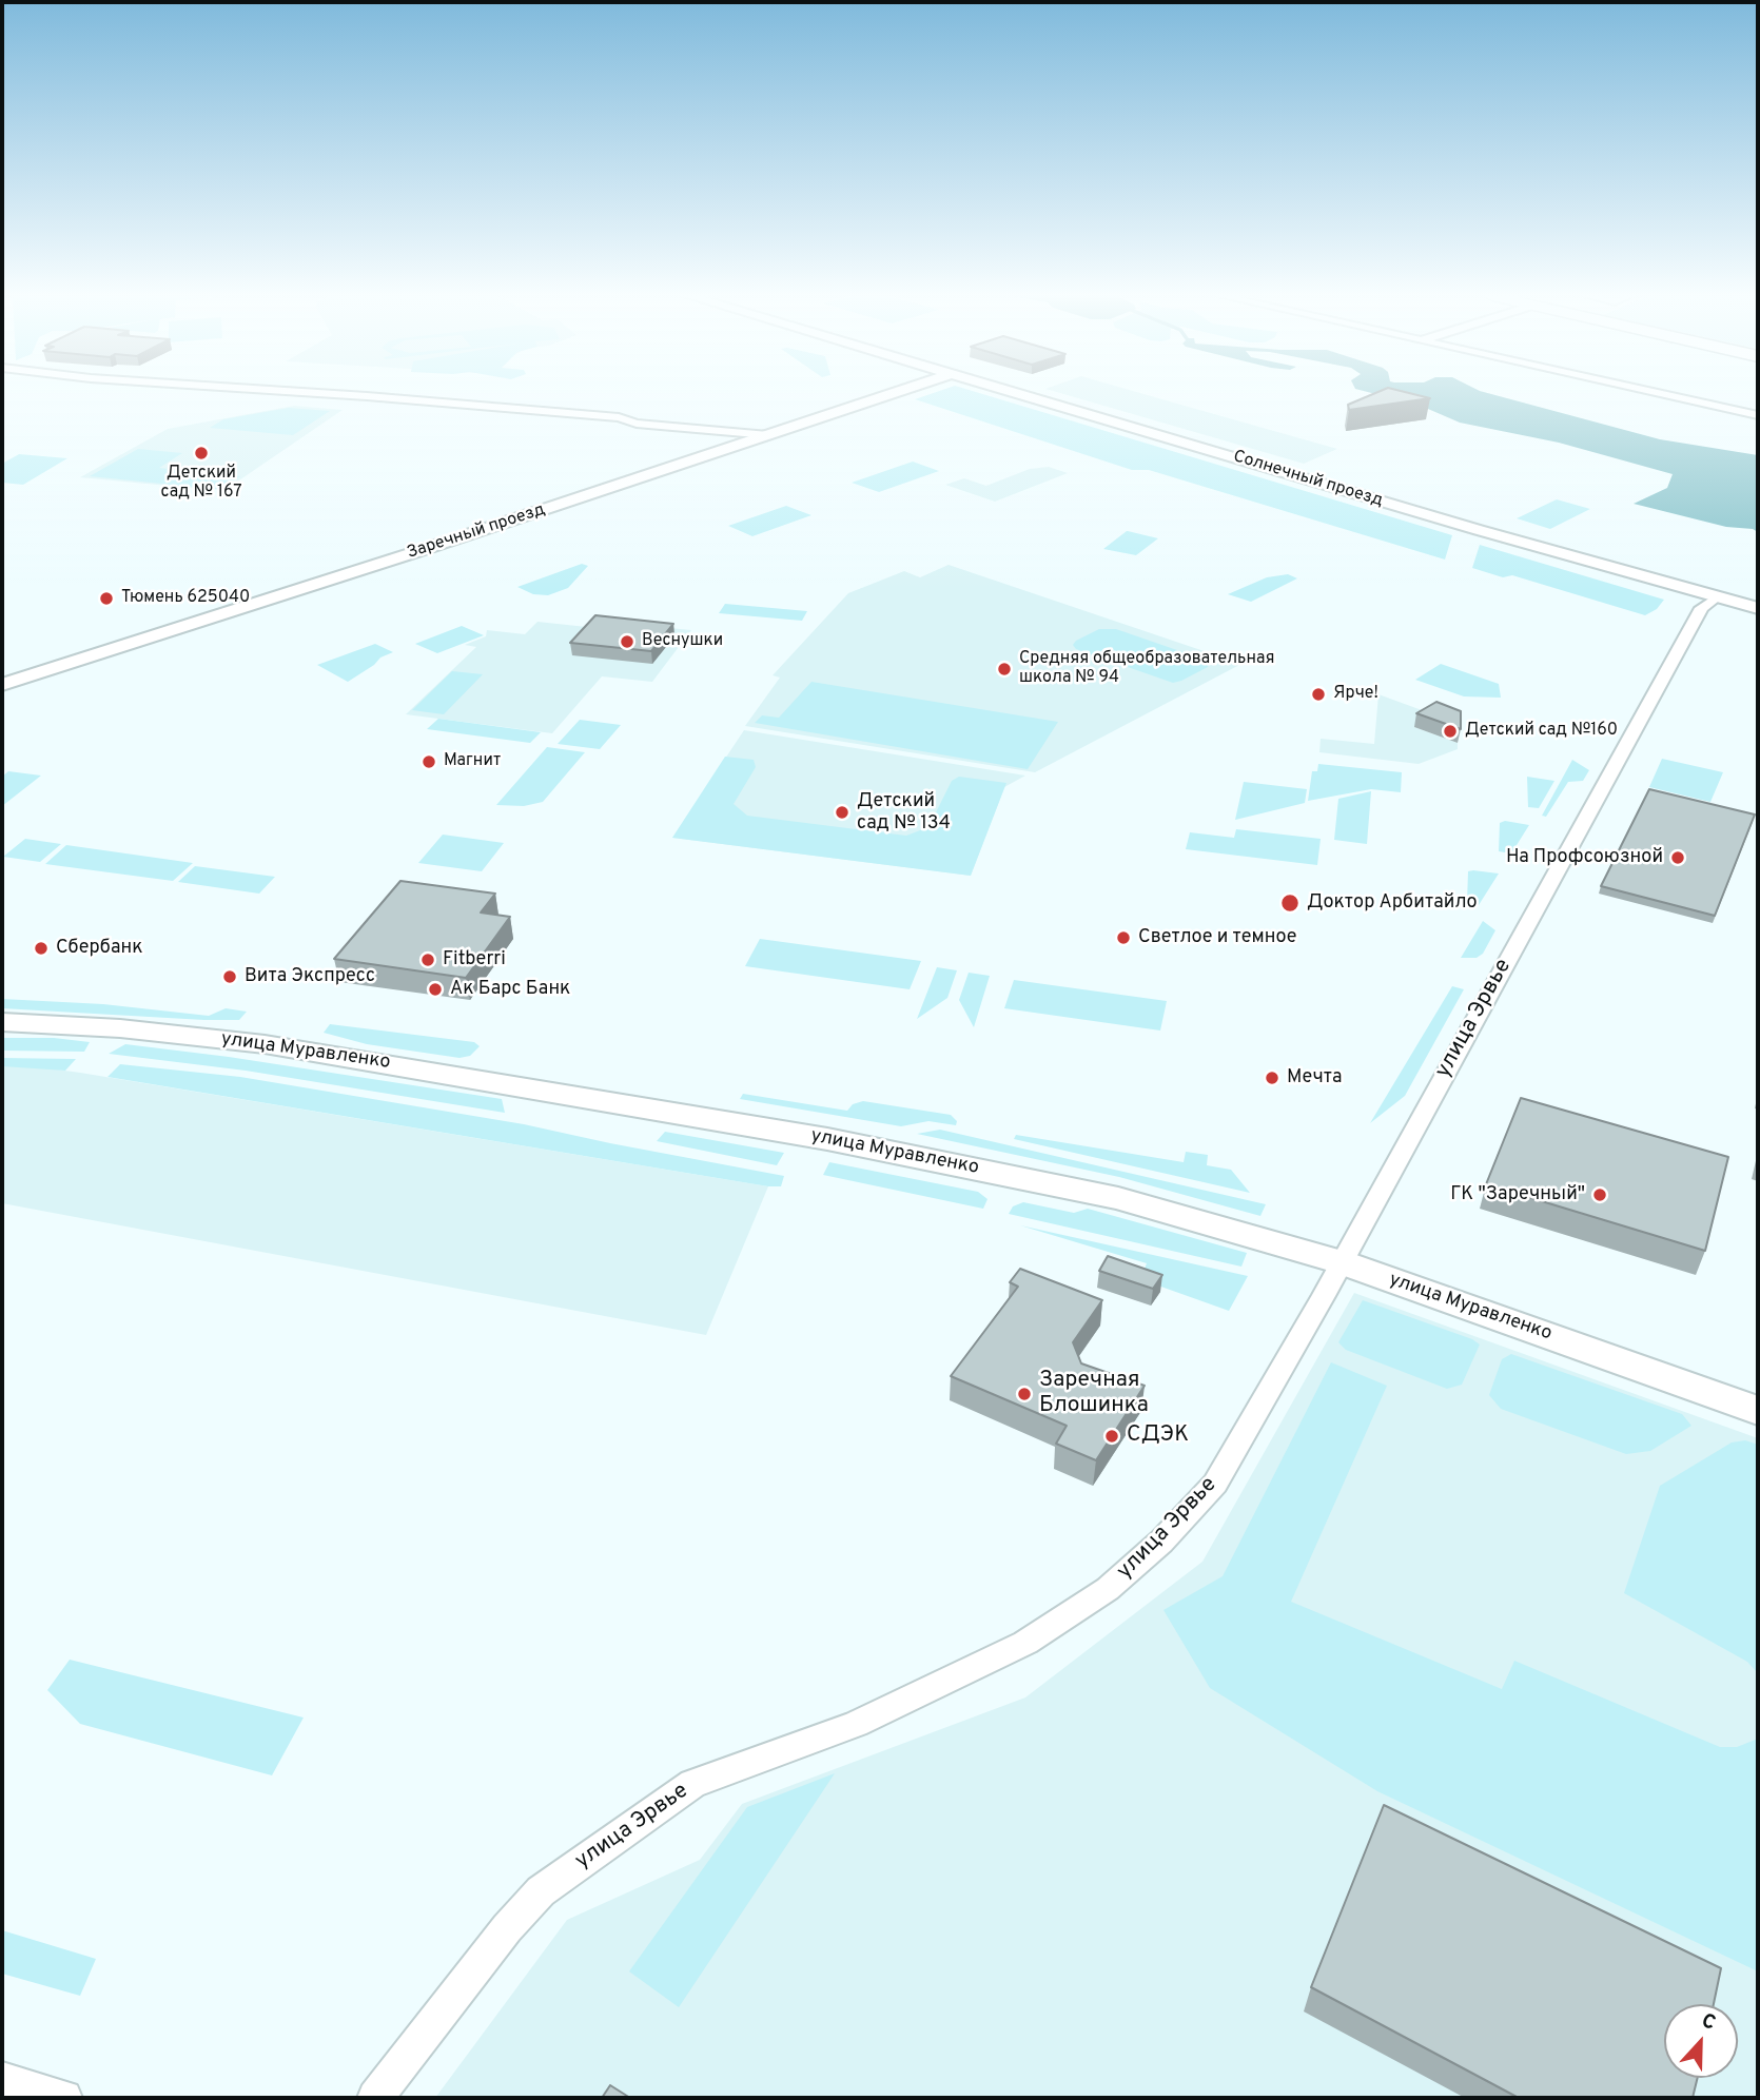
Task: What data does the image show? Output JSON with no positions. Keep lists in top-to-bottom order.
{
  "streets": {
    "main road": ["улица Муравленко"],
    "street": ["Солнечный проезд", "Заречный проезд", "улица Эрвье"]
  },
  "crossings": [
    ["Солнечный проезд", "улица Эрвье"],
    ["улица Эрвье", "улица Муравленко"]
  ],
  "places": [
    "Детский сад № 167",
    "Тюмень 625040",
    "Веснушки",
    "Средняя общеобразовательная школа № 94",
    "Ярче!",
    "Детский сад №160",
    "Магнит",
    "Детский сад № 134",
    "На Профсоюзной",
    "Доктор Арбитайло",
    "Светлое и темное",
    "Сбербанк",
    "Fitberri",
    "Вита Экспресс",
    "Ак Барс Банк",
    "Мечта",
    "ГК \"Заречный\"",
    "Заречная Блошинка",
    "СДЭК"
  ],
  "north": "top"
}
